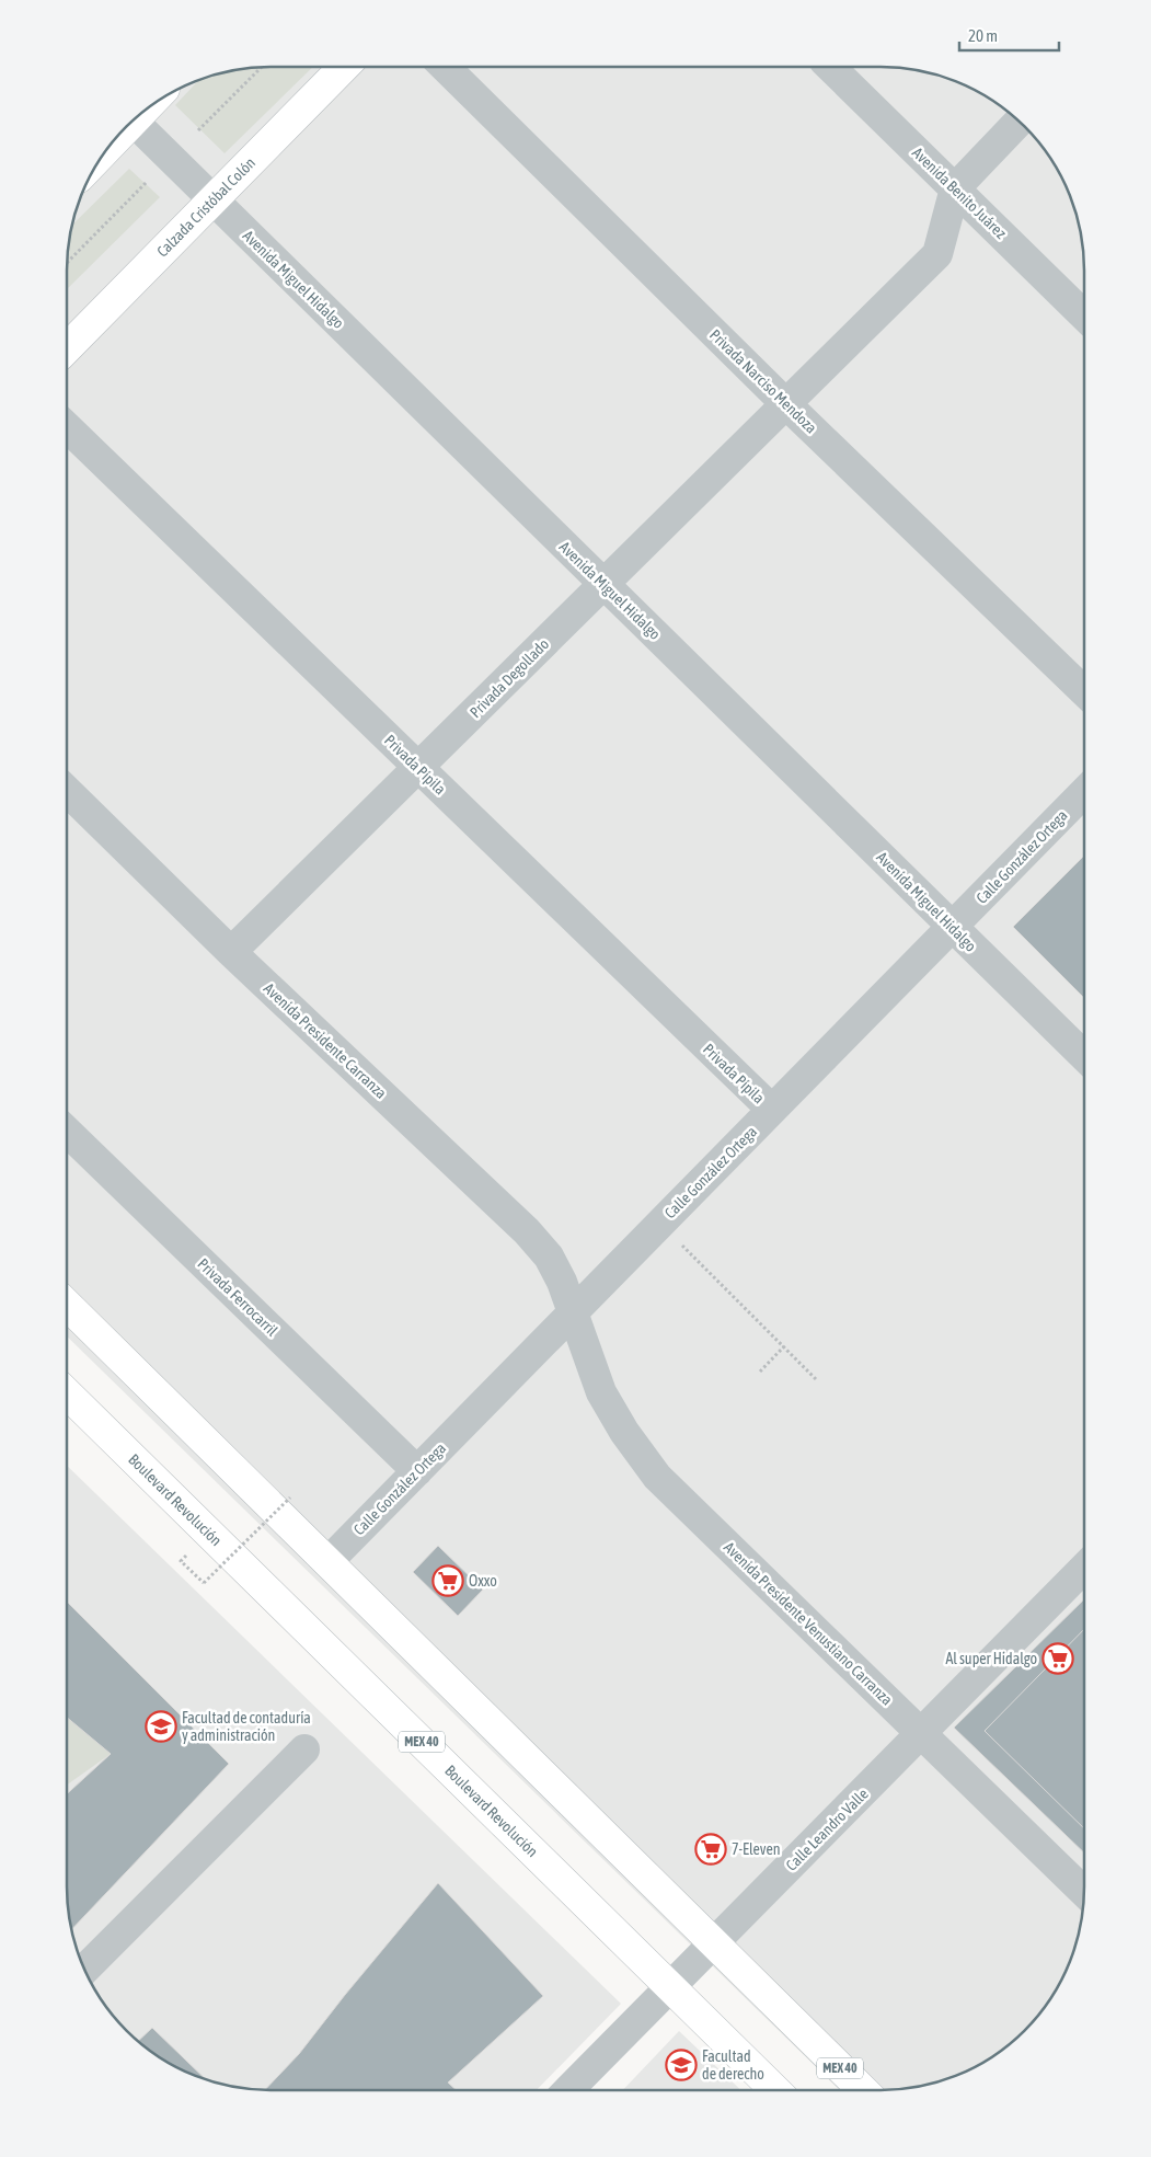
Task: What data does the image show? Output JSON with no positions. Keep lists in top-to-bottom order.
{
  "streets": {
    "main road": ["Calzada Cristóbal Colón", "Boulevard Revolución", "MEX 40"],
    "street": [
      "Avenida Benito Juárez",
      "Avenida Miguel Hidalgo",
      "Privada Narciso Mendoza",
      "Privada Degollado",
      "Privada Pípila",
      "Calle González Ortega",
      "Avenida Presidente Carranza",
      "Privada Ferrocarril",
      "Avenida Presidente Venustiano Carranza",
      "Calle Leandro Valle"
    ]
  },
  "crossings": [
    ["Avenida Benito Juárez", "Privada Degollado"],
    ["Calzada Cristóbal Colón", "Avenida Miguel Hidalgo"],
    ["Avenida Miguel Hidalgo", "Privada Degollado"],
    ["Avenida Miguel Hidalgo", "Calle González Ortega"],
    ["Privada Narciso Mendoza", "Privada Degollado"],
    ["Privada Degollado", "Privada Pípila"],
    ["Privada Degollado", "Avenida Presidente Carranza"],
    ["Privada Pípila", "Calle González Ortega"],
    ["Calle González Ortega", "Avenida Presidente Carranza"],
    ["Calle González Ortega", "Privada Ferrocarril"],
    ["Calle González Ortega", "Avenida Presidente Venustiano Carranza"],
    ["Calle González Ortega", "MEX 40"],
    ["Avenida Presidente Carranza", "Avenida Presidente Venustiano Carranza"],
    ["Boulevard Revolución", "Calle Leandro Valle"],
    ["Avenida Presidente Venustiano Carranza", "Calle Leandro Valle"],
    ["MEX 40", "Calle Leandro Valle"]
  ],
  "places": {
    "supermarket": ["Oxxo", "Al super Hidalgo", "7-Eleven"],
    "school or university": ["Facultad de contaduría y administración", "Facultad de derecho"]
  },
  "scale_bar": "20 m"
}
